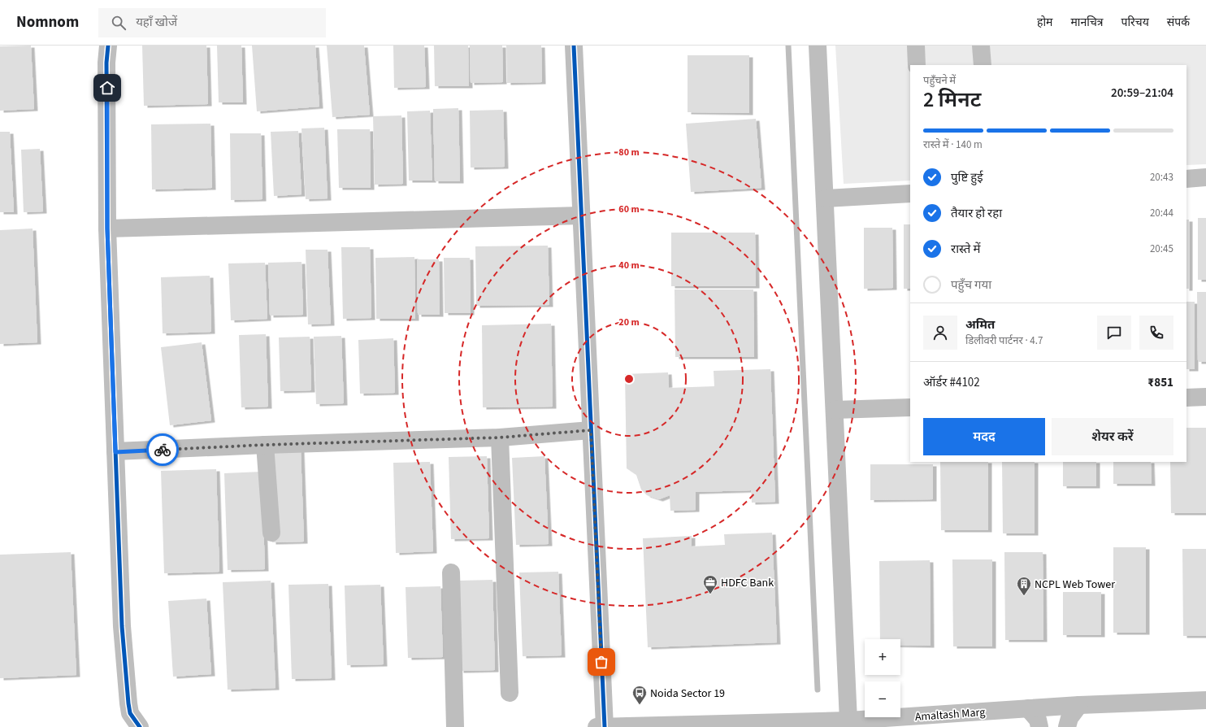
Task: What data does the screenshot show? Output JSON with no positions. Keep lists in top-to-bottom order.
{
  "streets": {
    "street": ["Amaltash Marg"]
  },
  "places": {
    "office": ["HDFC Bank"],
    "building": ["NCPL Web Tower"],
    "bus stop": ["Noida Sector 19"]
  },
  "page": {
    "header": "Nomnom",
    "search": "यहाँ खोजें",
    "nav": [
      "होम",
      "मानचित्र",
      "परिचय",
      "संपर्क"
    ],
    "heading": ["2 मिनट", "पहुँचने में", "20:59–21:04"],
    "panel": [
      "अमित",
      "डिलीवरी पार्टनर · 4.7",
      "ऑर्डर #4102",
      "₹851"
    ],
    "bar": "रास्ते में · 140 m",
    "list": [
      ["पुष्टि हुई", "20:43"],
      ["तैयार हो रहा", "20:44"],
      ["रास्ते में", "20:45"],
      "पहुँच गया"
    ],
    "buttons": ["मदद", "शेयर करें"],
    "map_buttons": ["+", "−"]
  },
  "rings": [
    "80 m",
    "60 m",
    "40 m",
    "20 m"
  ]
}
